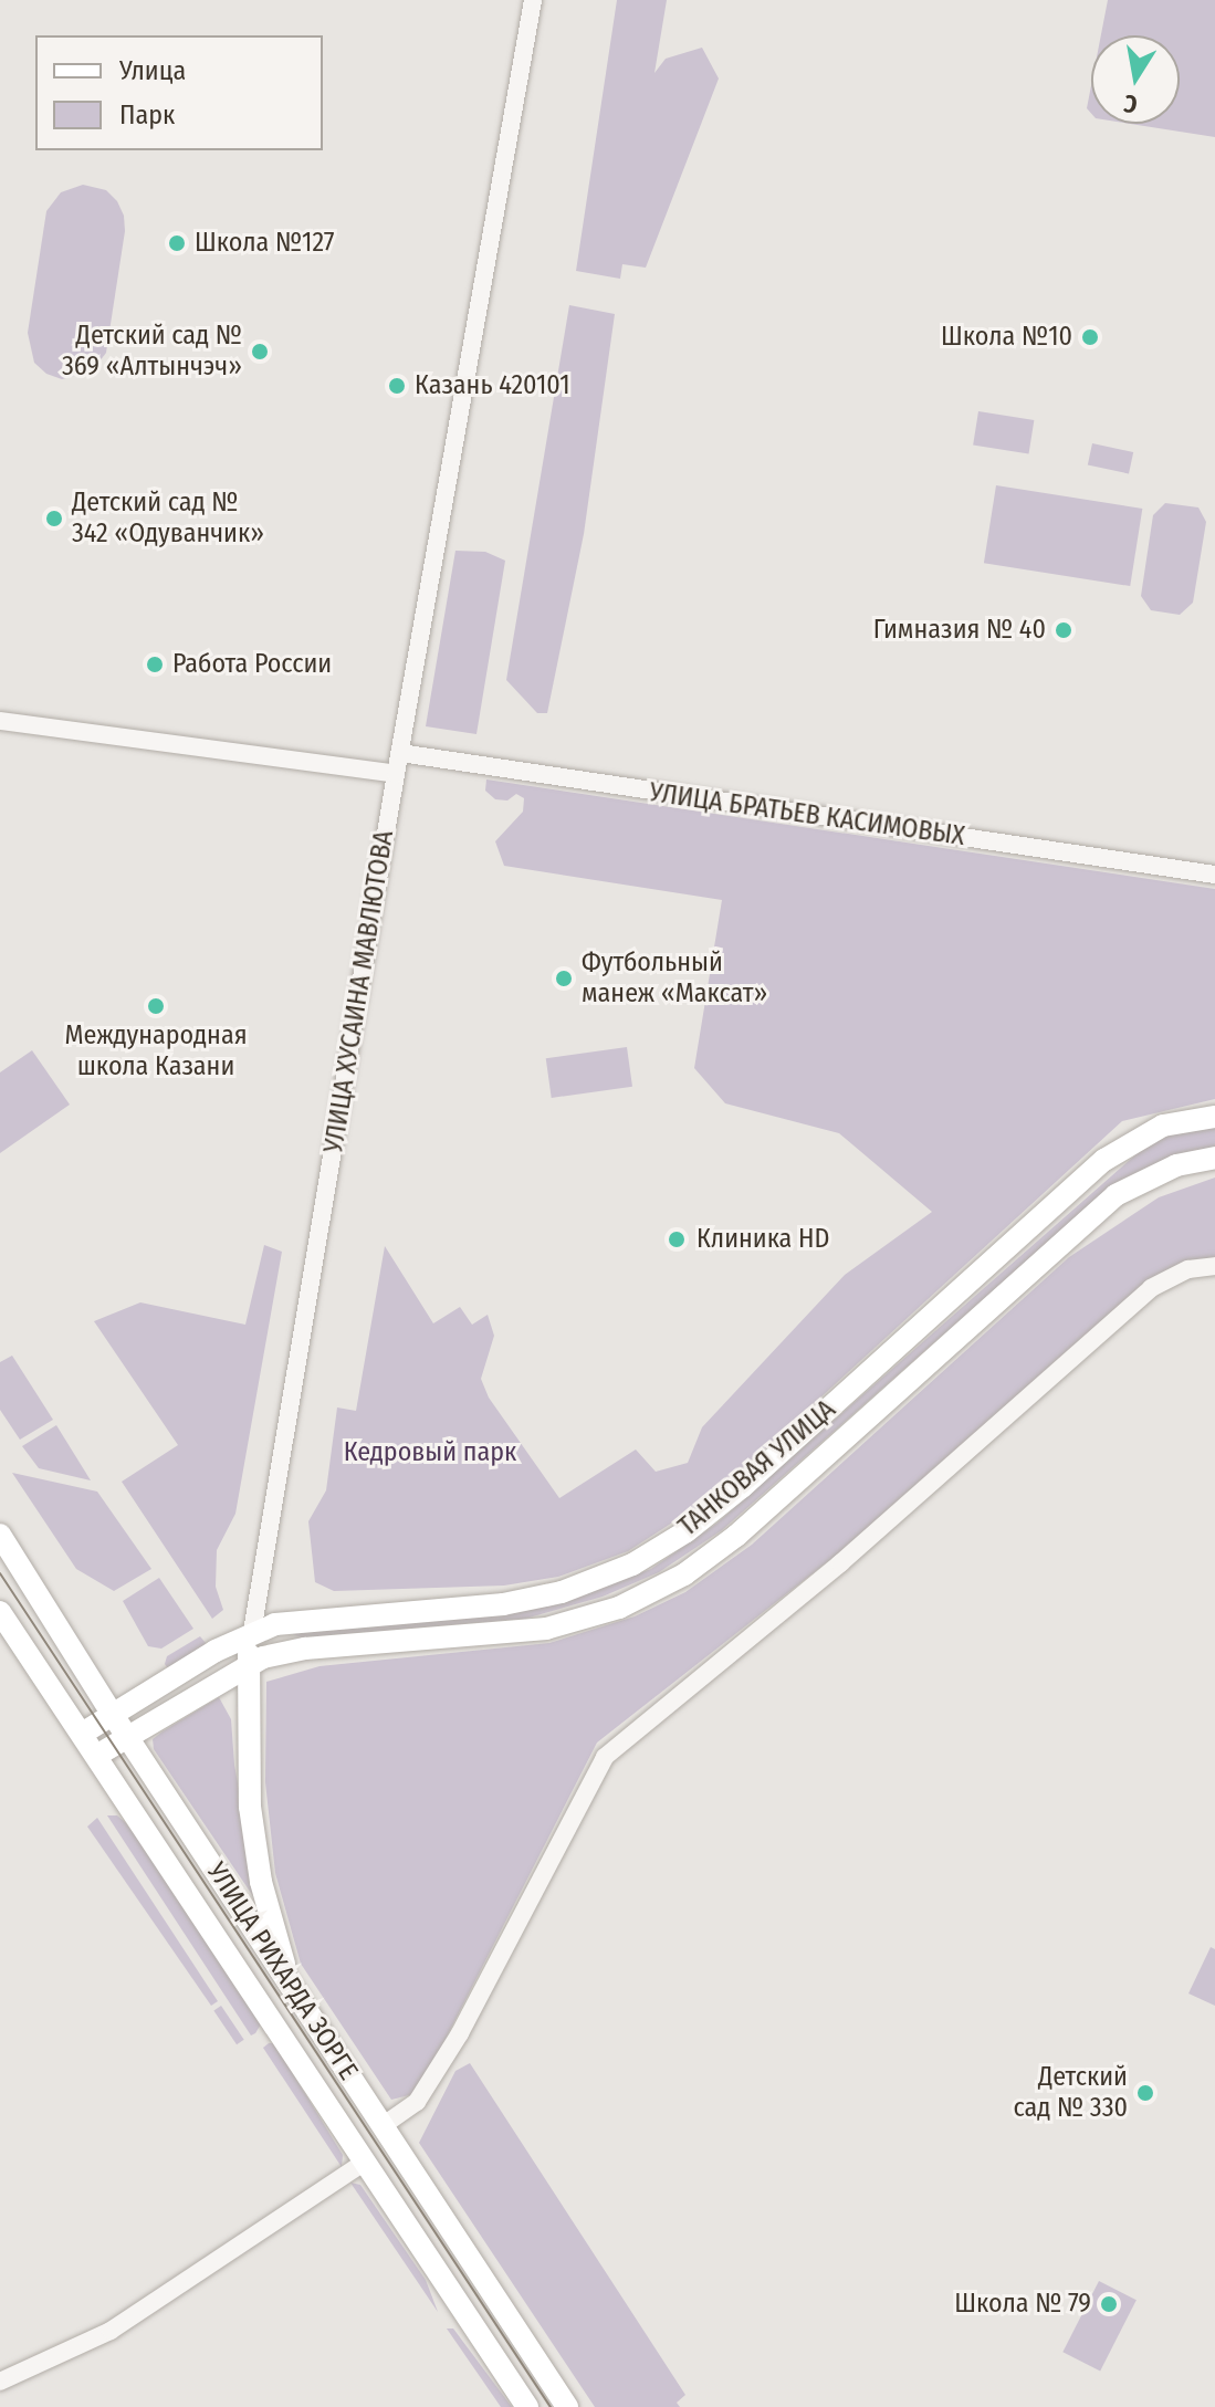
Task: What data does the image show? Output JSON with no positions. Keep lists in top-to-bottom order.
{
  "streets": {
    "main road": ["УЛИЦА ХУСАИНА МАВЛЮТОВА", "ТАНКОВАЯ УЛИЦА", "УЛИЦА РИХАРДА ЗОРГЕ"],
    "street": ["УЛИЦА БРАТЬЕВ КАСИМОВЫХ"]
  },
  "crossings": [
    ["УЛИЦА БРАТЬЕВ КАСИМОВЫХ", "УЛИЦА ХУСАИНА МАВЛЮТОВА"],
    ["УЛИЦА ХУСАИНА МАВЛЮТОВА", "ТАНКОВАЯ УЛИЦА"],
    ["УЛИЦА ХУСАИНА МАВЛЮТОВА", "УЛИЦА РИХАРДА ЗОРГЕ"],
    ["ТАНКОВАЯ УЛИЦА", "УЛИЦА РИХАРДА ЗОРГЕ"]
  ],
  "parks": ["Кедровый парк"],
  "places": [
    "Школа №127",
    "Школа №10",
    "Детский сад № 369 «Алтынчэч»",
    "Казань 420101",
    "Детский сад № 342 «Одуванчик»",
    "Гимназия № 40",
    "Работа России",
    "Футбольный манеж «Максат»",
    "Международная школа Казани",
    "Клиника HD",
    "Детский сад № 330",
    "Школа № 79"
  ],
  "legend": ["Улица", "Парк"],
  "north": "bottom"
}
